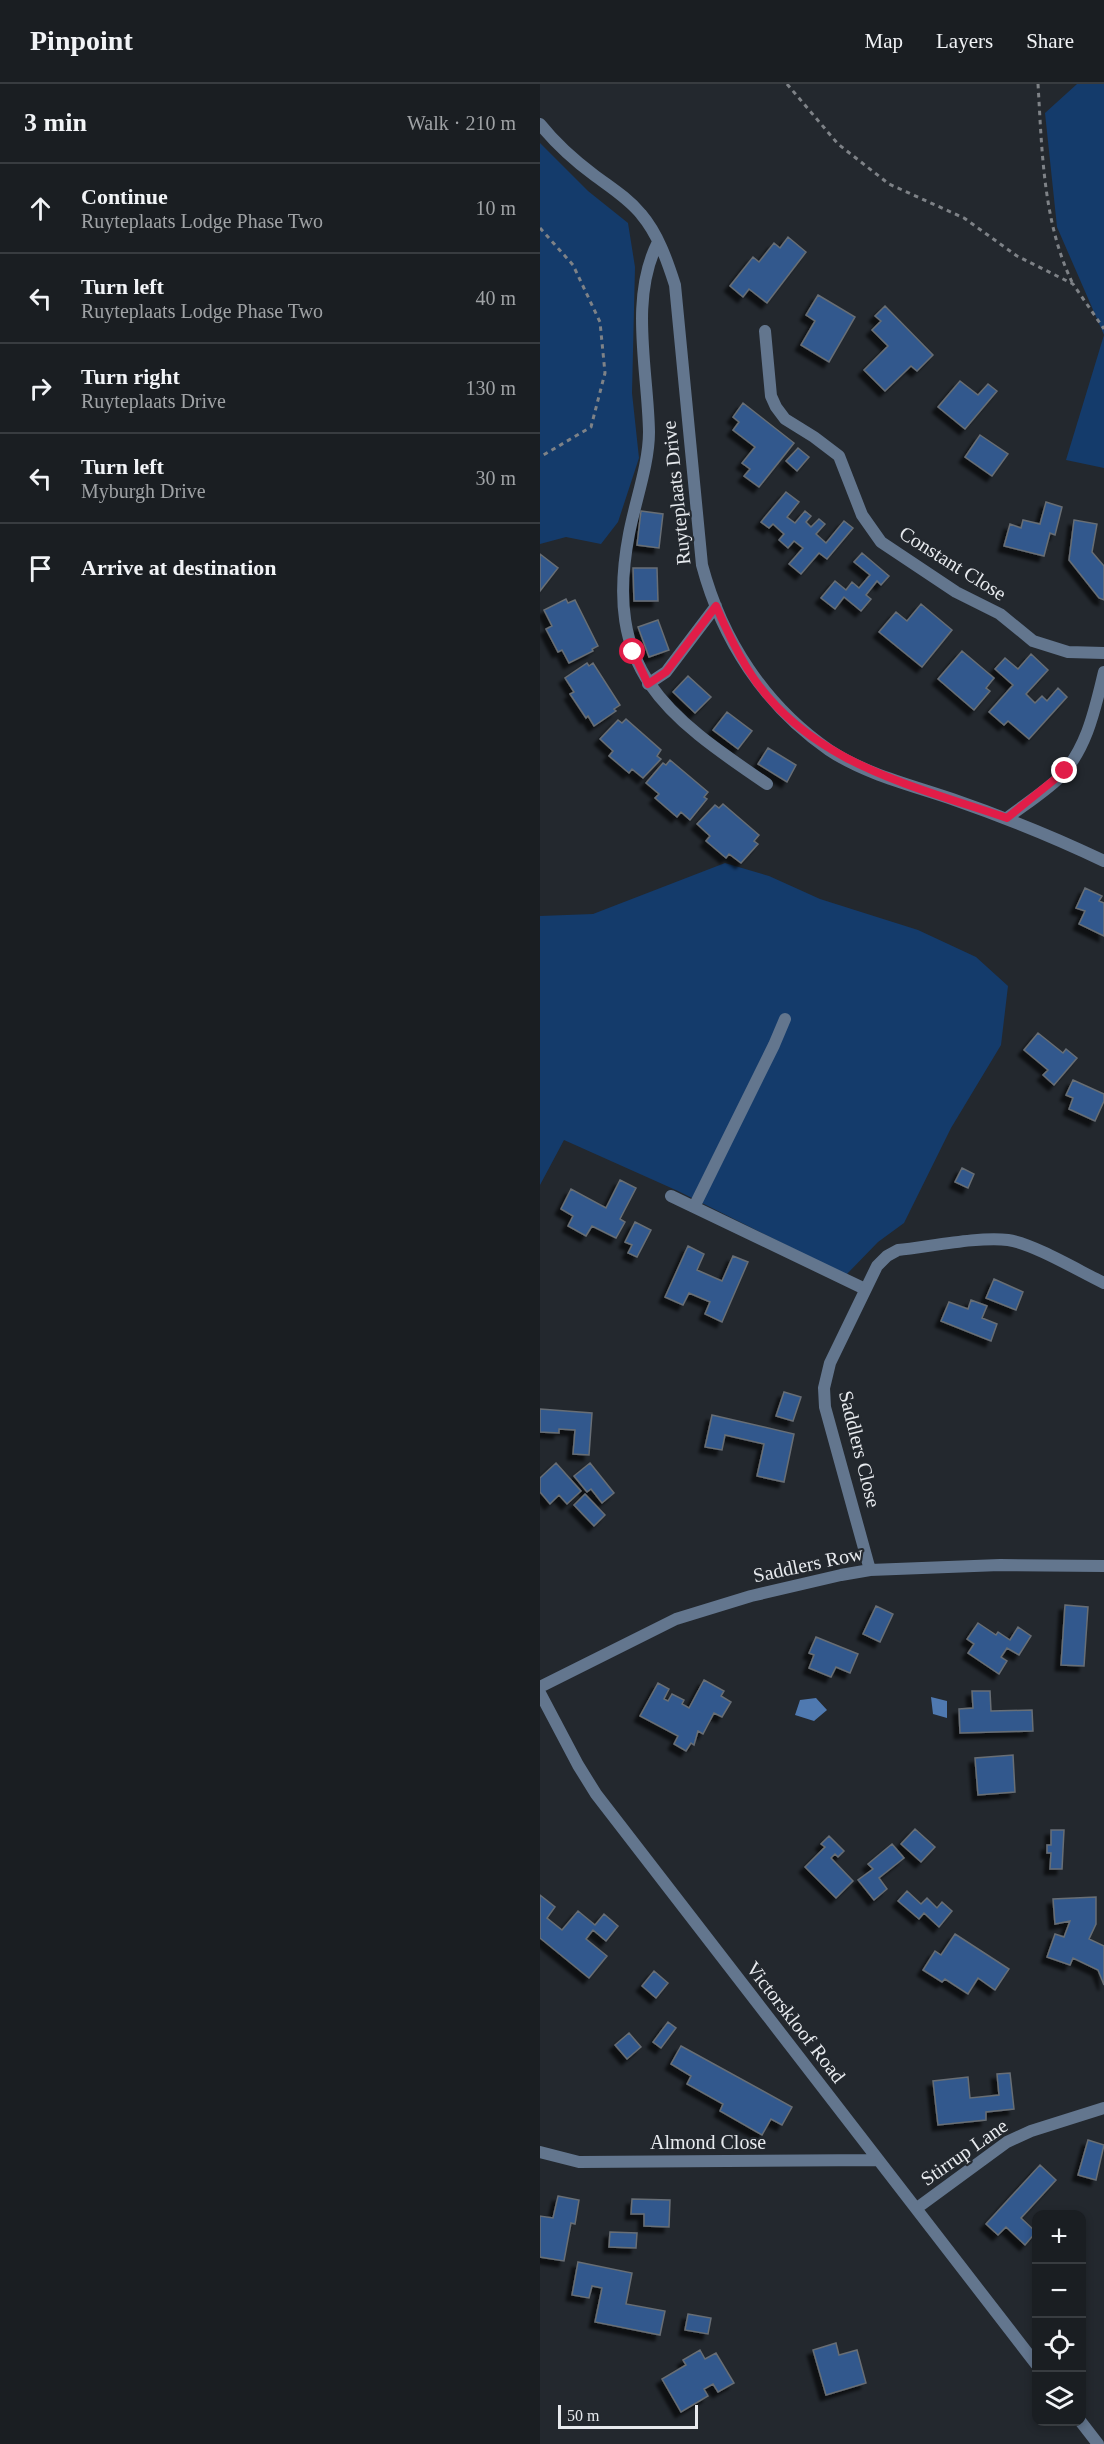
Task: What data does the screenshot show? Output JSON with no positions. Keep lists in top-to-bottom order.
{
  "streets": {
    "street": [
      "Ruyteplaats Drive",
      "Constant Close",
      "Saddlers Close",
      "Saddlers Row",
      "Victorskloof Road",
      "Almond Close",
      "Stirrup Lane"
    ]
  },
  "crossings": [
    ["Saddlers Close", "Saddlers Row"],
    ["Victorskloof Road", "Almond Close"],
    ["Victorskloof Road", "Stirrup Lane"]
  ],
  "scale_bar": "50 m",
  "page": {
    "header": "Pinpoint",
    "nav": ["Map", "Layers", "Share"],
    "heading": ["3 min", "Walk · 210 m"],
    "list": [
      ["Continue", "Ruyteplaats Lodge Phase Two", "10 m"],
      ["Turn left", "Ruyteplaats Lodge Phase Two", "40 m"],
      ["Turn right", "Ruyteplaats Drive", "130 m"],
      ["Turn left", "Myburgh Drive", "30 m"],
      "Arrive at destination"
    ],
    "map_buttons": ["+", "−"],
    "scale": "50 m"
  }
}
